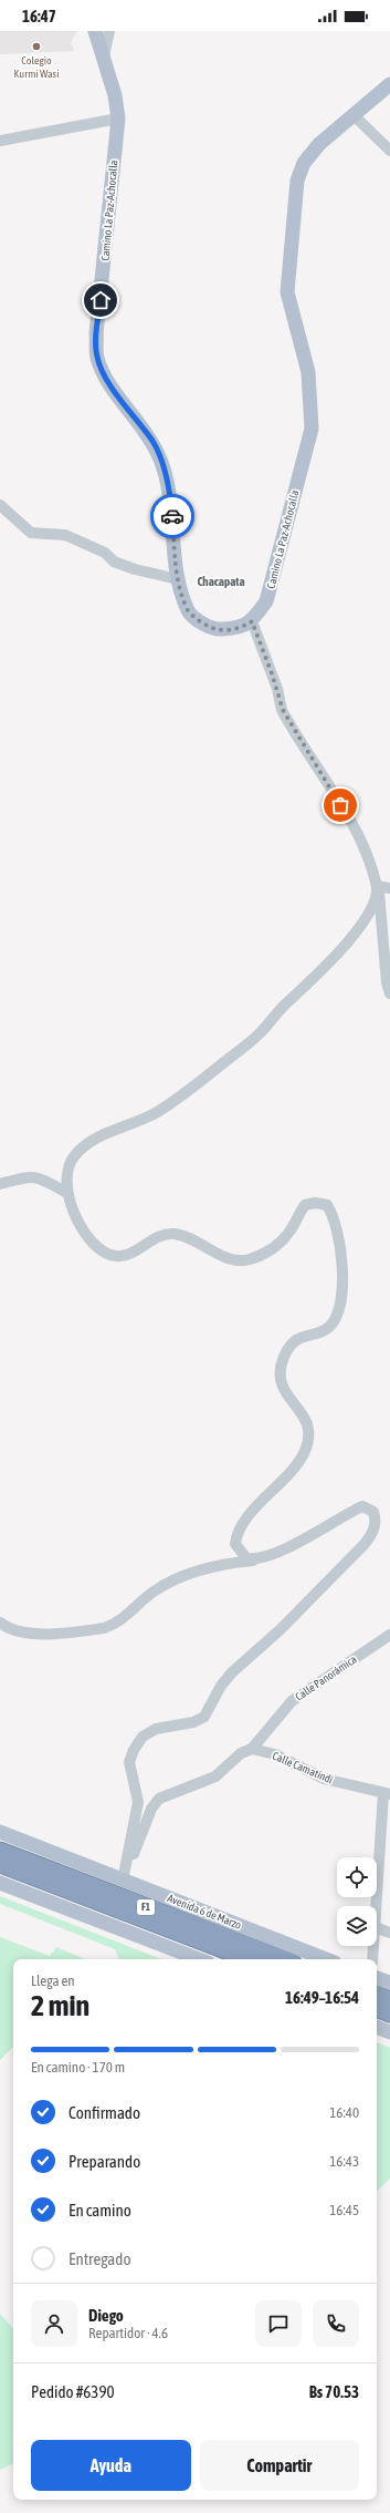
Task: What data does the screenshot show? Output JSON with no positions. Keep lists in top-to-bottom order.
{
  "streets": {
    "highway": ["F1", "Avenida 6 de Marzo"],
    "main road": ["Camino La Paz-Achocalla"],
    "street": ["Calle Panorámica", "Calle Camatindi"]
  },
  "crossings": [
    ["Calle Panorámica", "Calle Camatindi"]
  ],
  "districts": ["Chacapata"],
  "places": ["Colegio Kurmi Wasi"],
  "page": {
    "status": "16:47",
    "heading": ["2 min", "Llega en", "16:49–16:54"],
    "panel": [
      "Diego",
      "Repartidor · 4.6",
      "Pedido #6390",
      "Bs 70.53"
    ],
    "bar": "En camino · 170 m",
    "list": [
      ["Confirmado", "16:40"],
      ["Preparando", "16:43"],
      ["En camino", "16:45"],
      "Entregado"
    ],
    "buttons": ["Ayuda", "Compartir"]
  }
}
